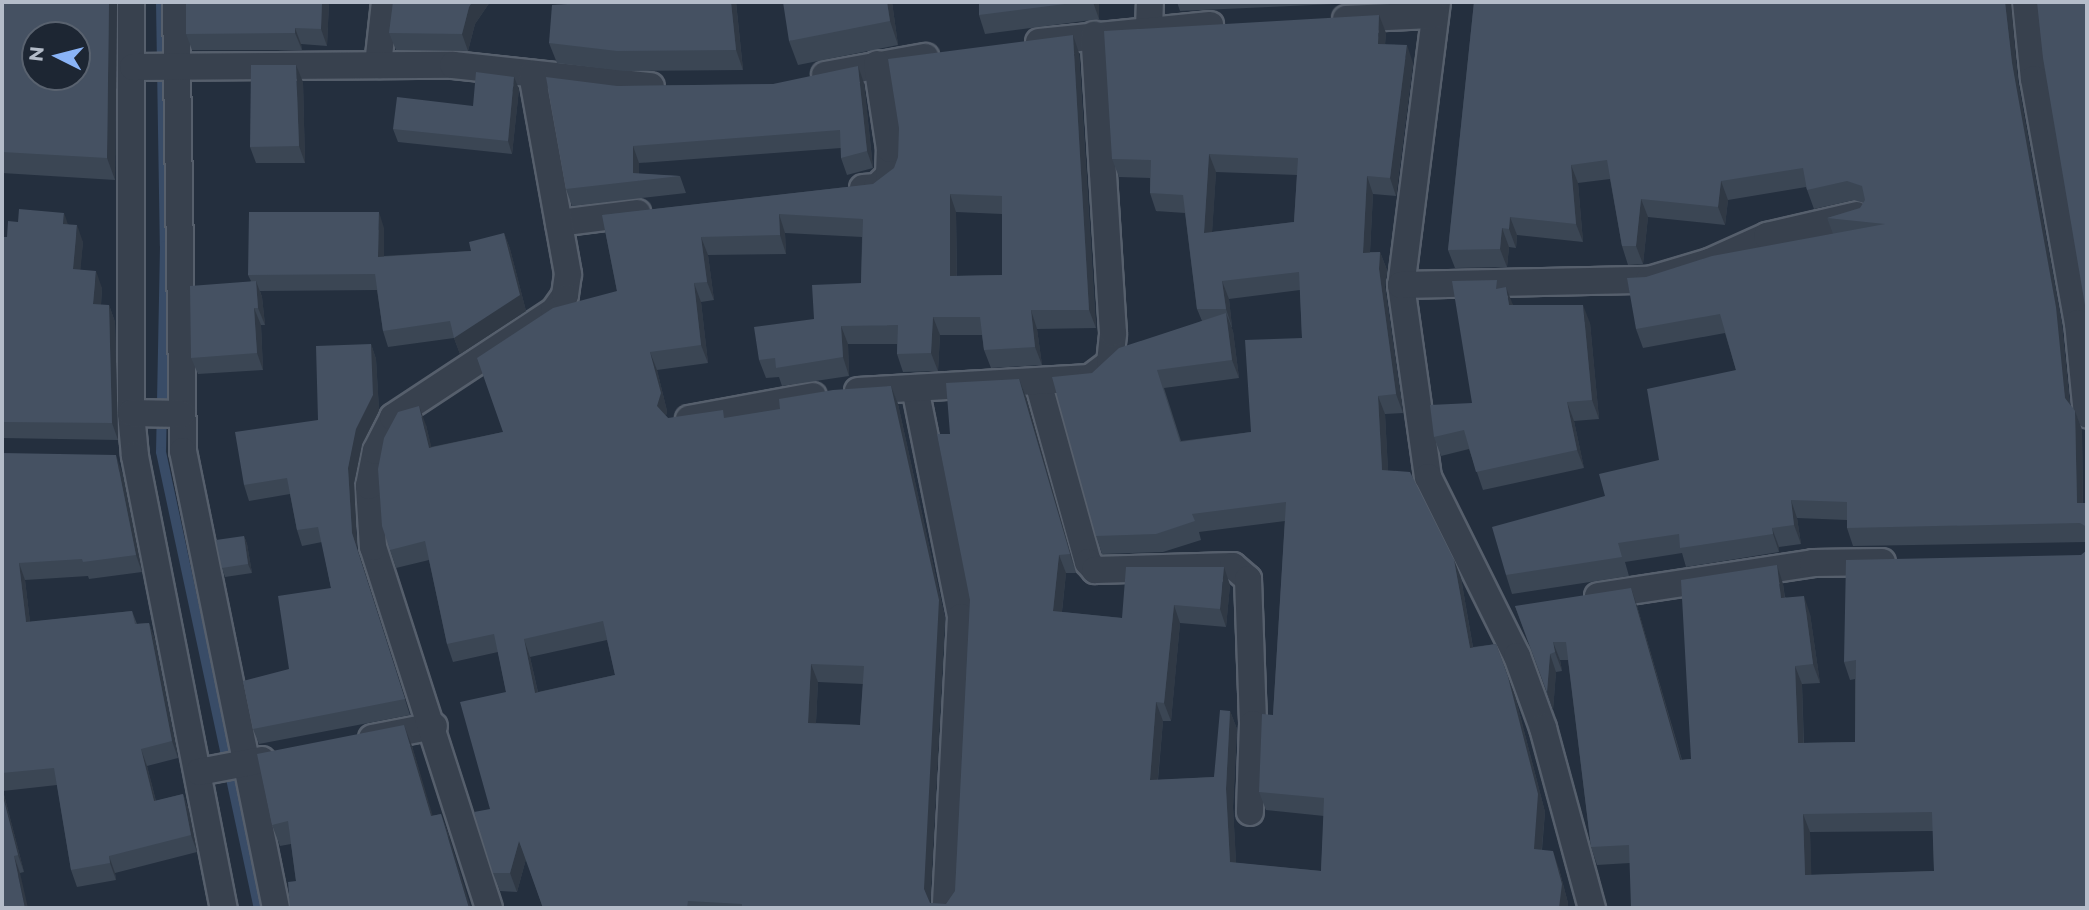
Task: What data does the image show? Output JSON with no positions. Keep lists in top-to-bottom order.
{
  "north": "left"
}
